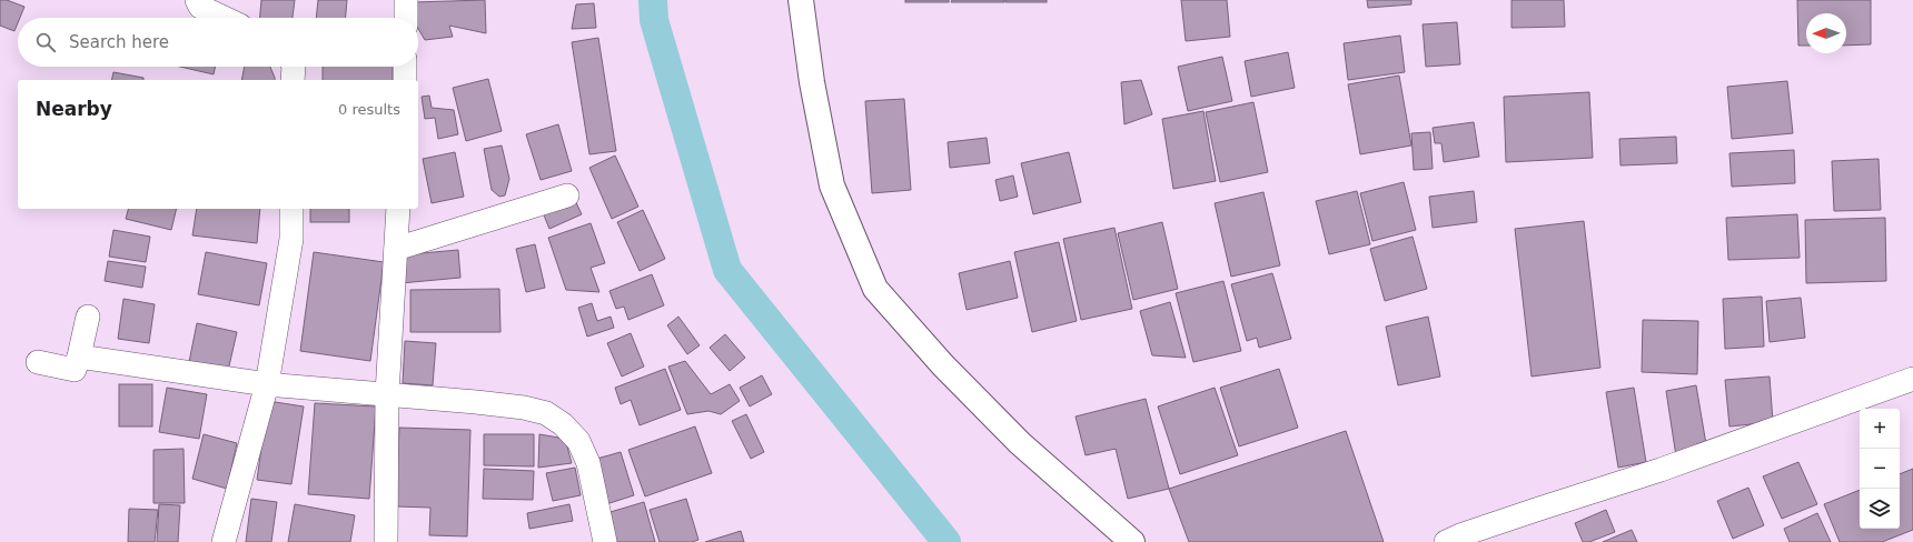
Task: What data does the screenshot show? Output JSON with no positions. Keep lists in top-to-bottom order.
{
  "north": "left",
  "page": {
    "search": "Search here",
    "heading": ["Nearby", "0 results"],
    "map_buttons": ["+", "−"]
  }
}
